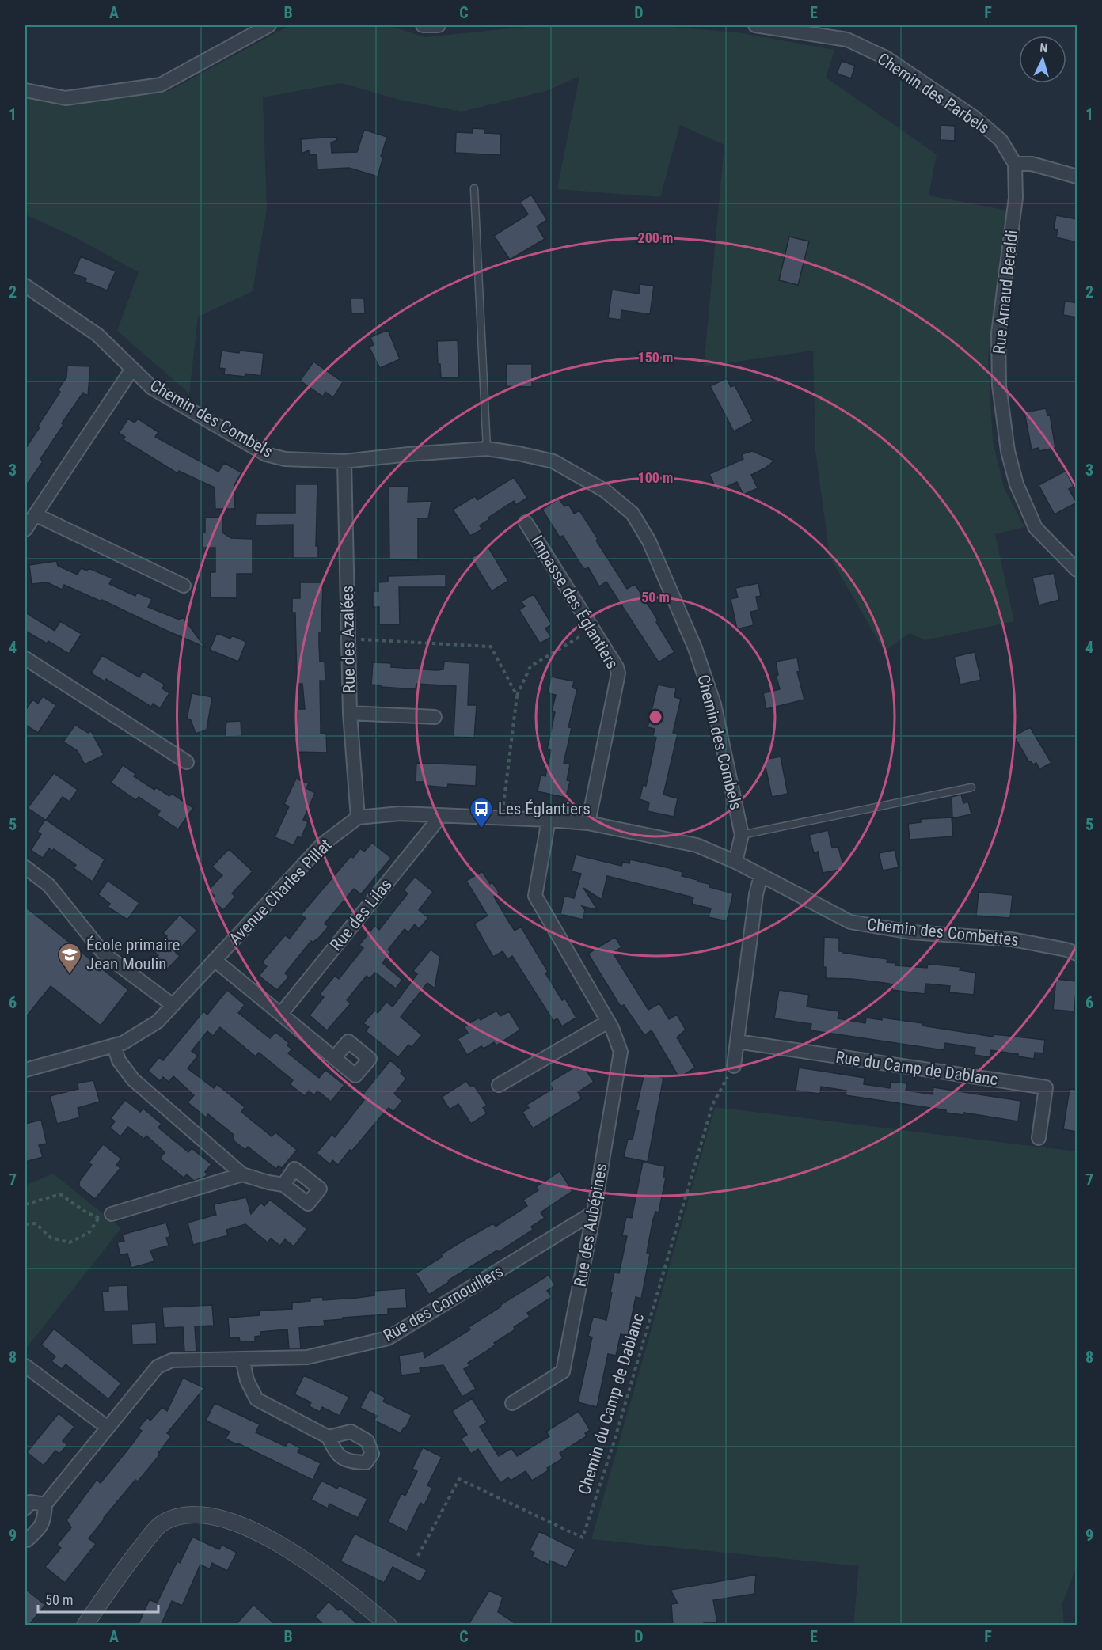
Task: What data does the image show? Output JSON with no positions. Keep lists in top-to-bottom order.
{
  "streets": {
    "street": [
      "Chemin des Parbels",
      "Rue Arnaud Beraldi",
      "Chemin des Combels",
      "Impasse des Églantiers",
      "Rue des Azalées",
      "Avenue Charles Pillat",
      "Rue des Lilas",
      "Chemin des Combettes",
      "Rue du Camp de Dablanc",
      "Rue des Aubépines",
      "Rue des Cornouillers"
    ],
    "path": ["Chemin du Camp de Dablanc"]
  },
  "crossings": [
    ["Chemin des Parbels", "Rue Arnaud Beraldi"],
    ["Chemin des Combels", "Rue des Azalées"],
    ["Chemin des Combels", "Chemin des Combettes"],
    ["Rue des Azalées", "Avenue Charles Pillat"],
    ["Rue des Aubépines", "Rue des Cornouillers"]
  ],
  "places": {
    "bus stop": ["Les Églantiers"],
    "school or university": ["École primaire Jean Moulin"]
  },
  "scale_bar": "50 m",
  "north": "top",
  "grid": {
    "columns": [
      "A",
      "B",
      "C",
      "D",
      "E",
      "F"
    ],
    "rows": [
      "1",
      "2",
      "3",
      "4",
      "5",
      "6",
      "7",
      "8",
      "9"
    ]
  },
  "rings": [
    "200 m",
    "150 m",
    "100 m",
    "50 m"
  ]
}
